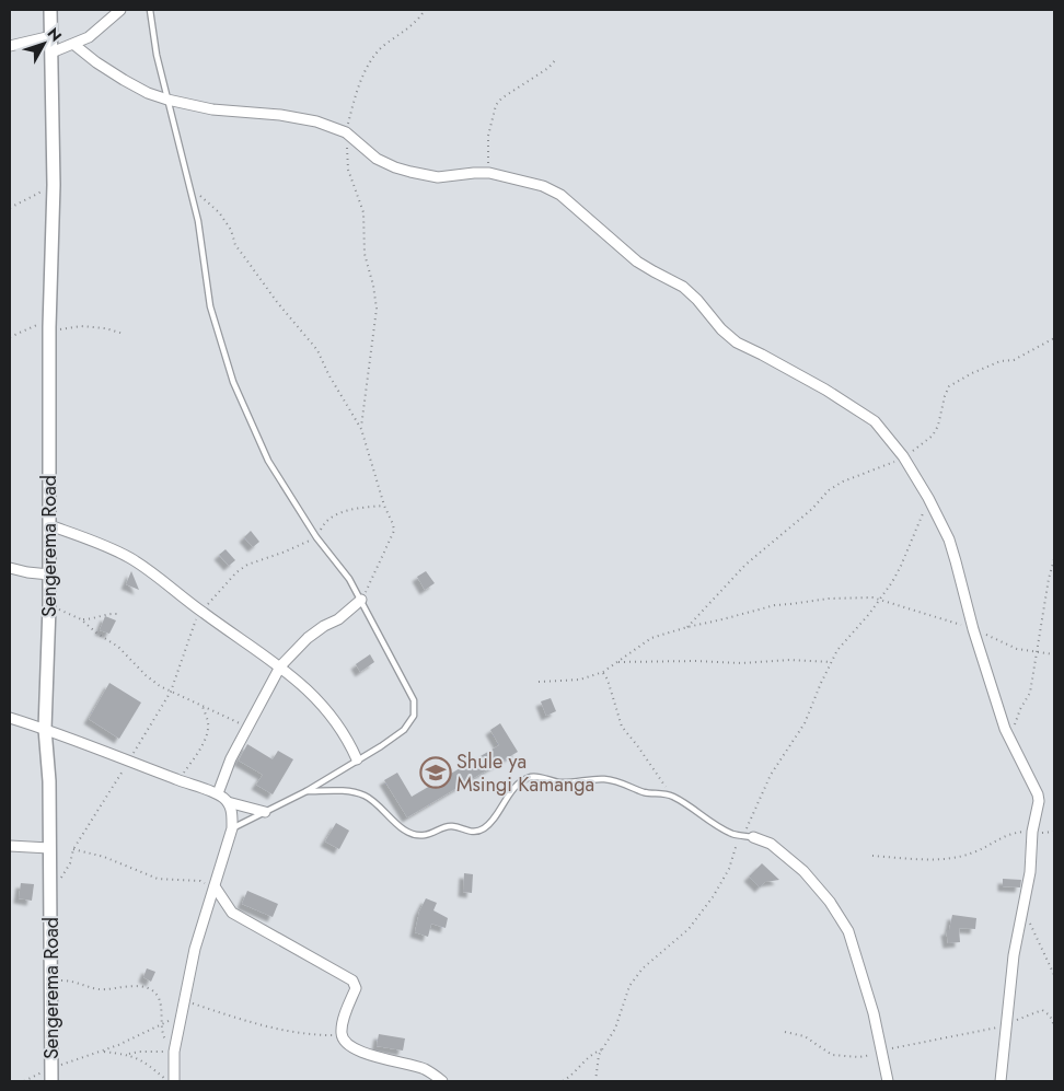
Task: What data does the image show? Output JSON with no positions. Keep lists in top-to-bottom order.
{
  "streets": {
    "main road": ["Sengerema Road"]
  },
  "places": {
    "school or university": ["Shule ya Msingi Kamanga"]
  },
  "north": "top right"
}
